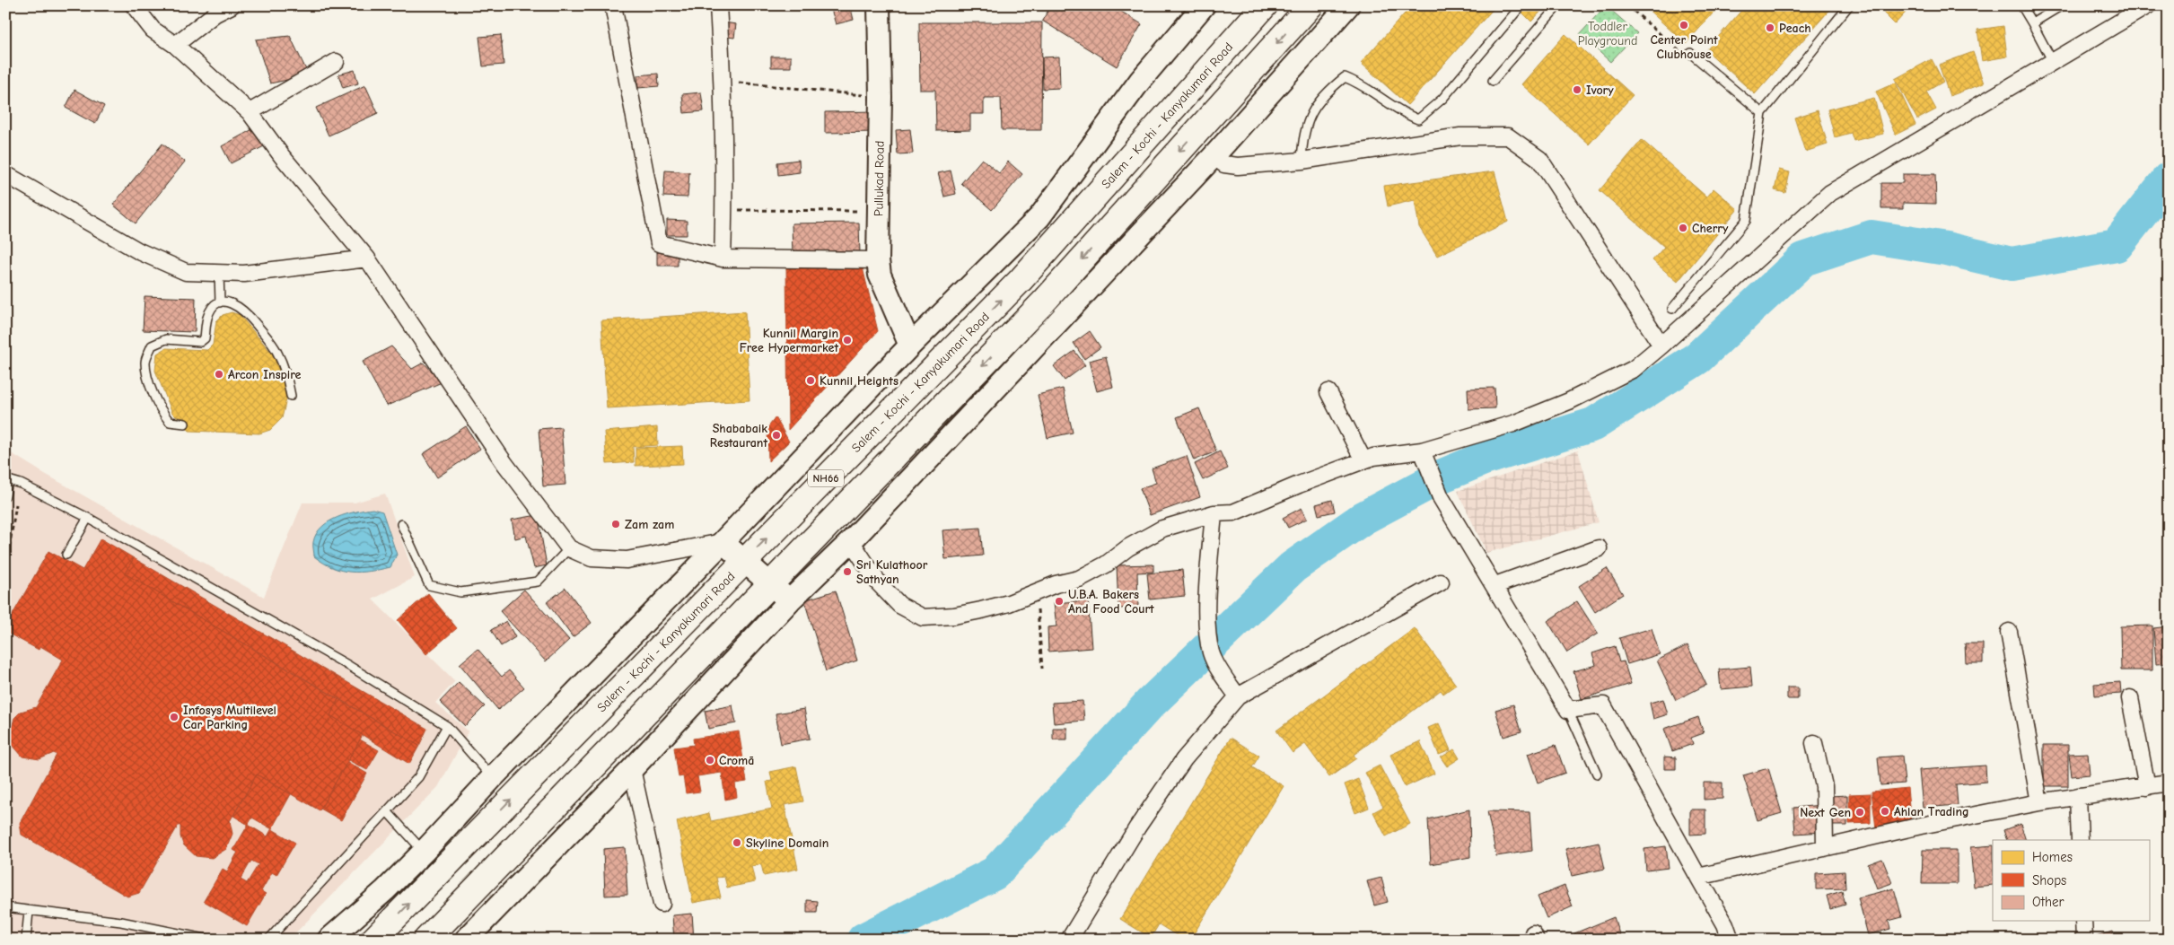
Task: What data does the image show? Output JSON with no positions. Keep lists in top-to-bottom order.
{
  "streets": {
    "highway": ["Salem - Kochi - Kanyakumari Road", "NH66"],
    "street": ["Pullukad Road"]
  },
  "parks": ["Toddler Playground"],
  "places": [
    "Center Point Clubhouse",
    "Peach",
    "Ivory",
    "Cherry",
    "Kunnil Margin Free Hypermarket",
    "Arcon Inspire",
    "Kunnil Heights",
    "Shababaik Restaurant",
    "Zam zam",
    "Sri Kulathoor Sathyan",
    "U.B.A. Bakers And Food Court",
    "Infosys Multilevel Car Parking",
    "Cromā",
    "Ahlan Trading",
    "Next Gen",
    "Skyline Domain"
  ],
  "legend": ["Homes", "Shops", "Other"]
}
